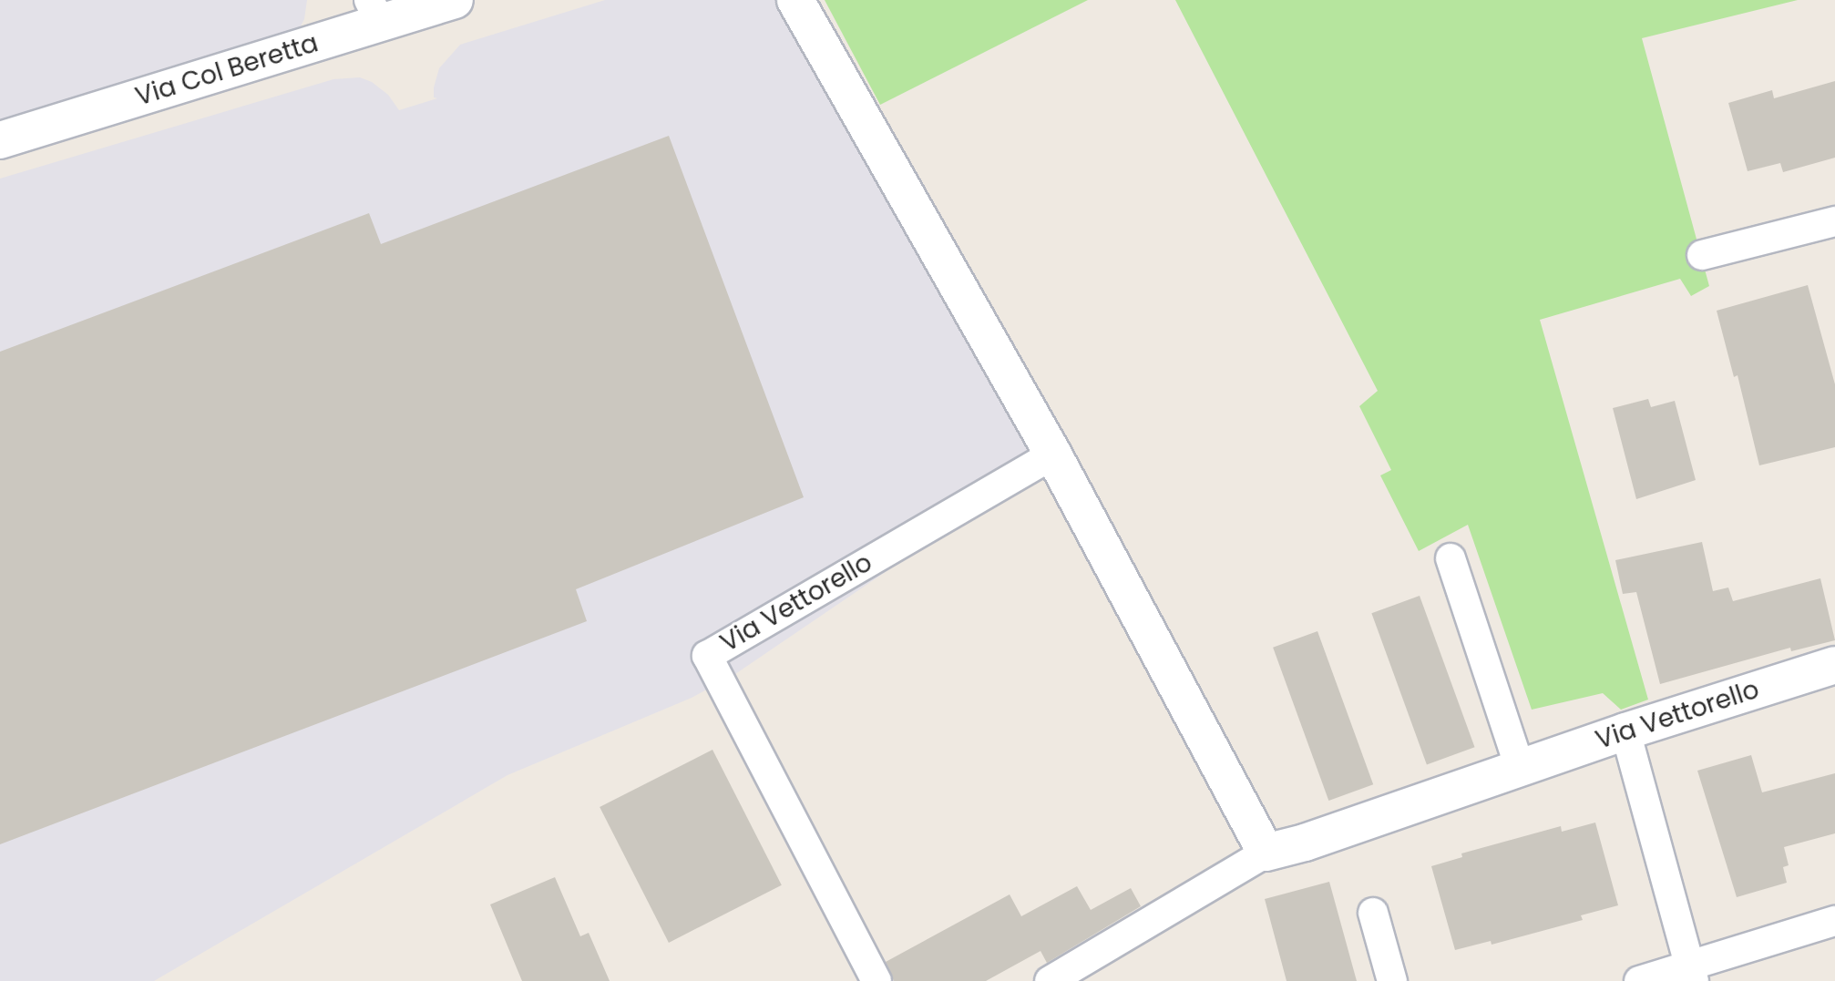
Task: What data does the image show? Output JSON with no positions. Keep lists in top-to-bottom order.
{
  "streets": {
    "street": ["Via Col Beretta", "Via Vettorello"]
  }
}
